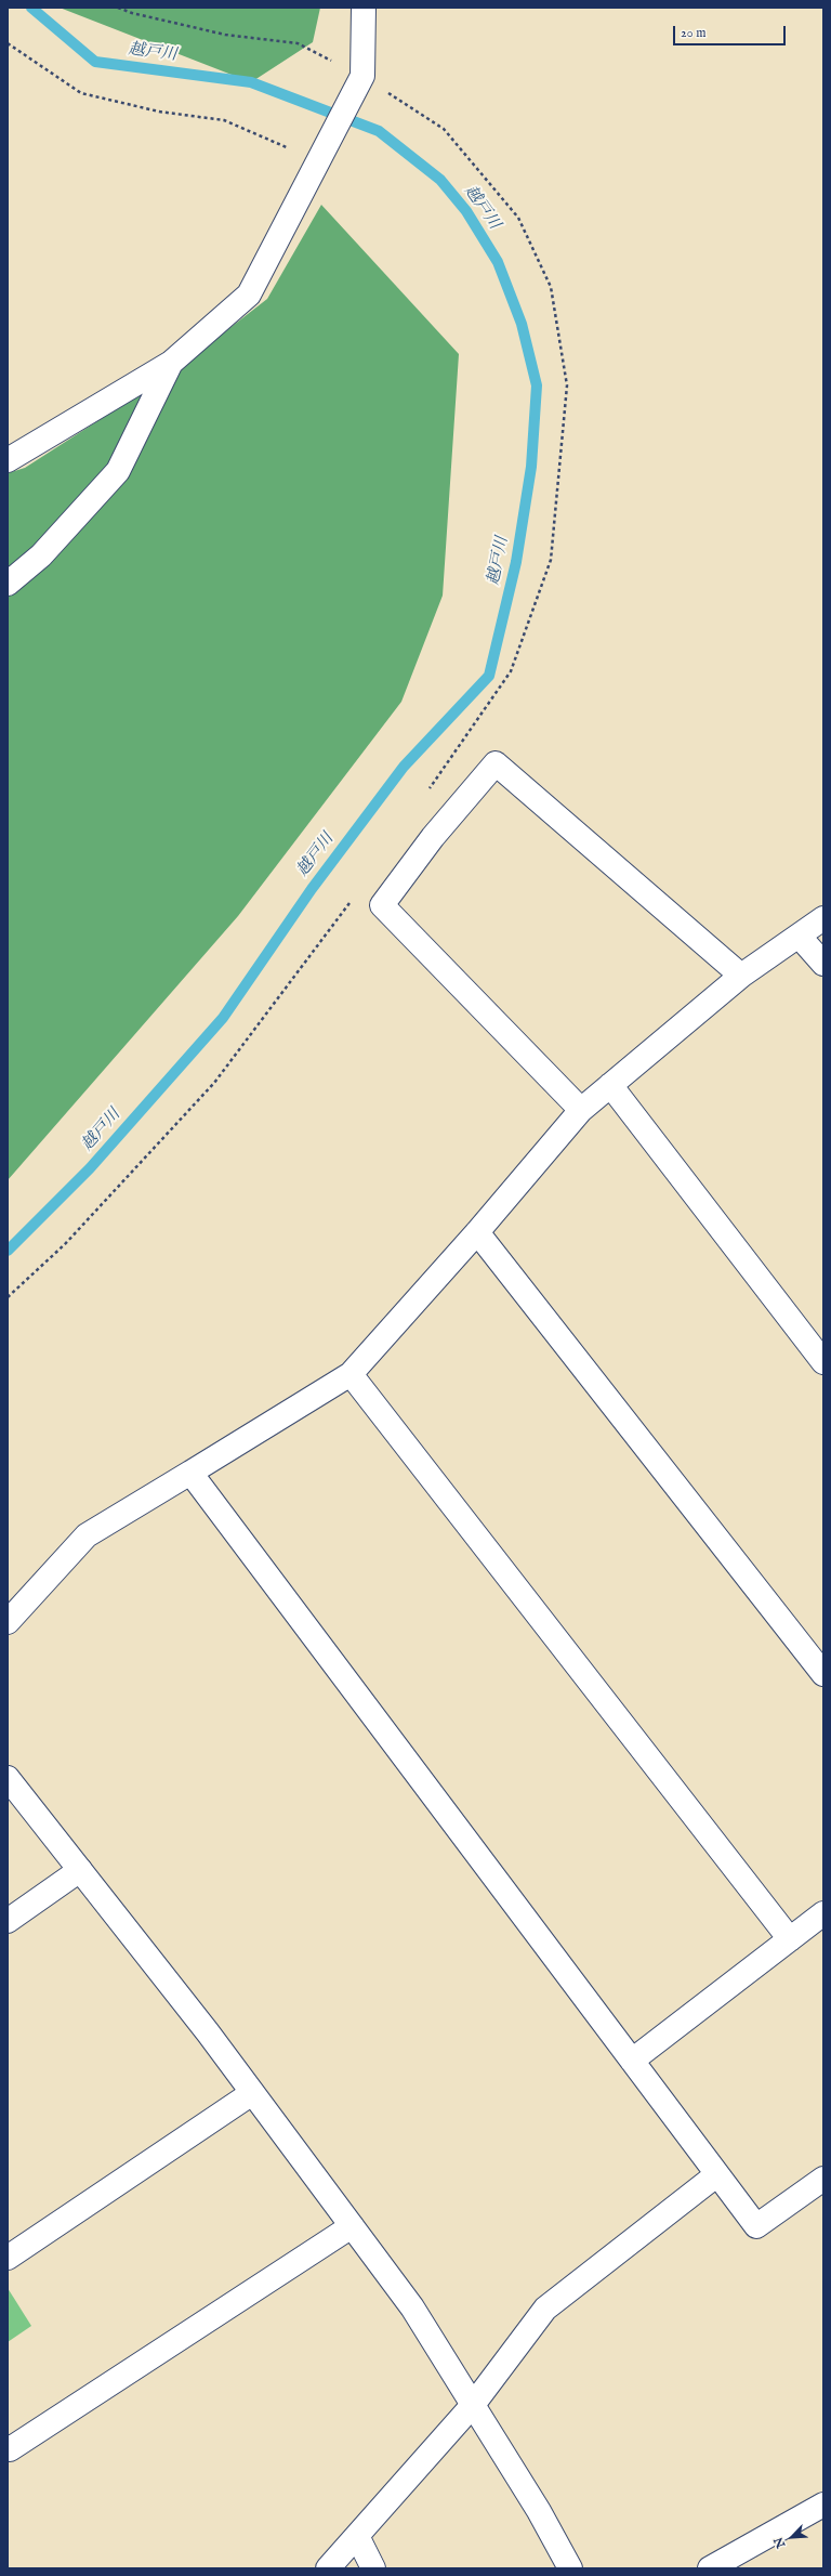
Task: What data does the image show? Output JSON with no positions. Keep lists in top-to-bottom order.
{
  "water": ["越戸川"],
  "scale_bar": "20 m",
  "north": "bottom left"
}
